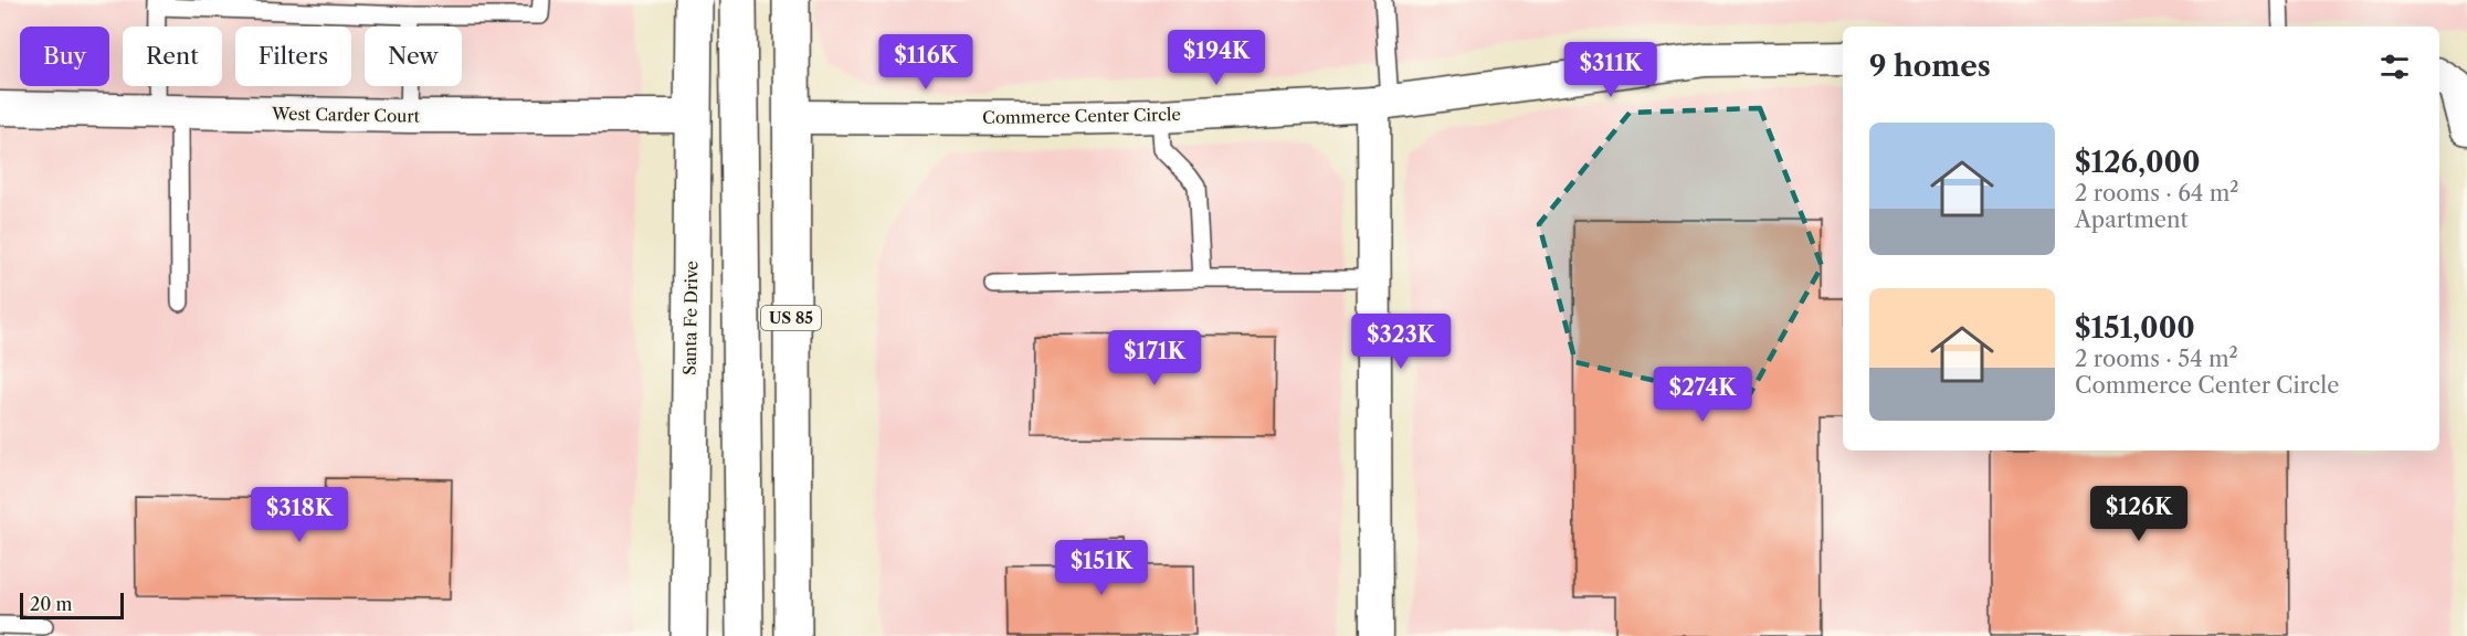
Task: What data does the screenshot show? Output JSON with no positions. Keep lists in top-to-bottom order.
{
  "streets": {
    "highway": ["Santa Fe Drive", "US 85"],
    "street": ["West Carder Court", "Commerce Center Circle"]
  },
  "crossings": [
    ["West Carder Court", "Santa Fe Drive"],
    ["Commerce Center Circle", "US 85"]
  ],
  "scale_bar": "20 m",
  "page": {
    "chip": [
      "Buy",
      "Rent",
      "Filters",
      "New"
    ],
    "heading": "9 homes",
    "price": [
      "$194K",
      "$116K",
      "$311K",
      "$323K",
      "$171K",
      "$274K",
      "$126K",
      "$318K",
      "$151K"
    ],
    "list": [
      {
        "name": "$126,000",
        "note": "2 rooms · 64 m² · Apartment"
      },
      {
        "name": "$151,000",
        "note": "2 rooms · 54 m² · Commerce Center Circle"
      }
    ],
    "scale": "20 m"
  }
}
